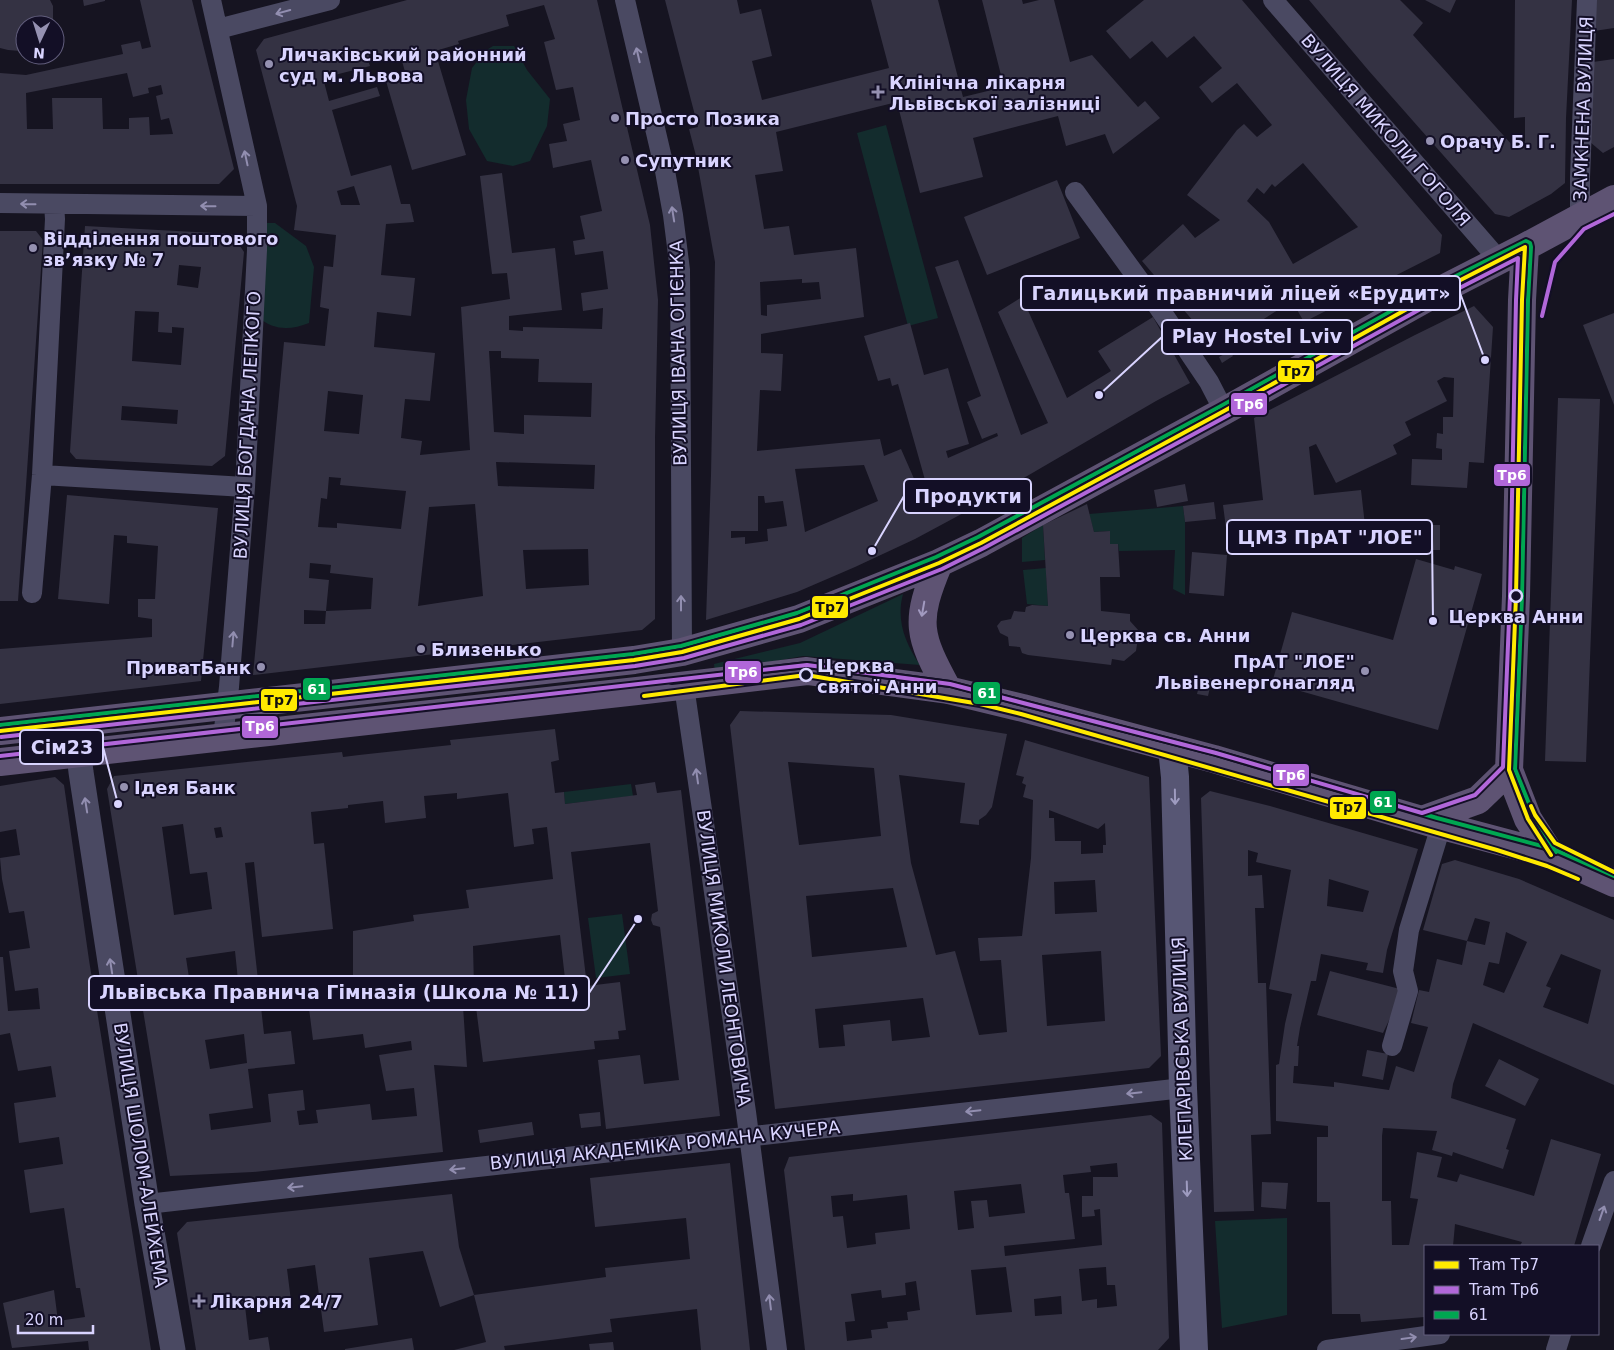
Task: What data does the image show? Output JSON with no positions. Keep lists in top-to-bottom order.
{
  "streets": {
    "main road": ["КЛЕПАРІВСЬКА ВУЛИЦЯ"],
    "street": [
      "ЗАМКНЕНА ВУЛИЦЯ",
      "ВУЛИЦЯ МИКОЛИ ГОГОЛЯ",
      "ВУЛИЦЯ ІВАНА ОГІЄНКА",
      "ВУЛИЦЯ БОГДАНА ЛЕПКОГО",
      "ВУЛИЦЯ МИКОЛИ ЛЕОНТОВИЧА",
      "ВУЛИЦЯ АКАДЕМІКА РОМАНА КУЧЕРА",
      "ВУЛИЦЯ ШОЛОМ-АЛЕЙХЕМА"
    ]
  },
  "crossings": [
    ["ВУЛИЦЯ МИКОЛИ ЛЕОНТОВИЧА", "ВУЛИЦЯ АКАДЕМІКА РОМАНА КУЧЕРА"],
    ["КЛЕПАРІВСЬКА ВУЛИЦЯ", "ВУЛИЦЯ АКАДЕМІКА РОМАНА КУЧЕРА"],
    ["ВУЛИЦЯ АКАДЕМІКА РОМАНА КУЧЕРА", "ВУЛИЦЯ ШОЛОМ-АЛЕЙХЕМА"]
  ],
  "one_way": [
    "ВУЛИЦЯ ІВАНА ОГІЄНКА",
    "ВУЛИЦЯ БОГДАНА ЛЕПКОГО",
    "ВУЛИЦЯ МИКОЛИ ЛЕОНТОВИЧА",
    "КЛЕПАРІВСЬКА ВУЛИЦЯ",
    "ВУЛИЦЯ АКАДЕМІКА РОМАНА КУЧЕРА",
    "ВУЛИЦЯ ШОЛОМ-АЛЕЙХЕМА"
  ],
  "places": {
    "other": [
      "Личаківський районний суд м. Львова",
      "Просто Позика",
      "Орачу Б. Г.",
      "Супутник",
      "Відділення поштового зв’язку № 7",
      "Галицький правничий ліцей «Ерудит»",
      "Play Hostel Lviv",
      "Продукти",
      "Церква Анни",
      "ЦМЗ ПрАТ \"ЛОЕ\"",
      "Церква св. Анни",
      "Близенько",
      "ПриватБанк",
      "ПрАТ \"ЛОЕ\" Львівенергонагляд",
      "Церква святої Анни",
      "Ідея Банк",
      "Сім23",
      "Львівська Правнича Гімназія (Школа № 11)"
    ],
    "health": ["Клінічна лікарня Львівської залізниці", "Лікарня 24/7"]
  },
  "lines": ["tram line Тр6", "transit line 61", "tram line Тр7"],
  "legend": ["Tram Тр7", "Tram Тр6", "61"],
  "scale_bar": "20 m",
  "north": "bottom"
}
